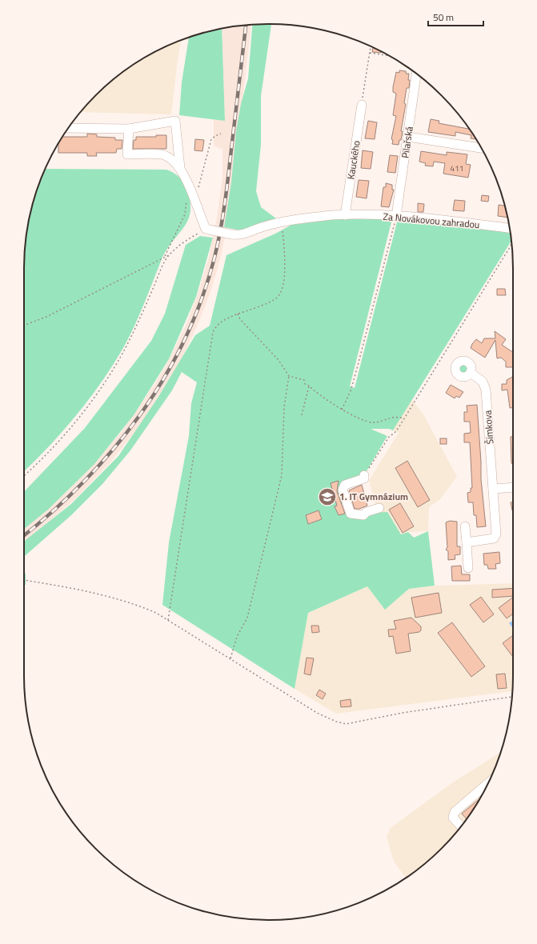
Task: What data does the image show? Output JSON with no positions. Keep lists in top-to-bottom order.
{
  "streets": {
    "street": [
      "Pilařská",
      "Kauckého",
      "Za Novákovou zahradou",
      "Šimkova"
    ]
  },
  "crossings": [
    ["Pilařská", "Za Novákovou zahradou"],
    ["Kauckého", "Za Novákovou zahradou"]
  ],
  "places": {
    "school or university": ["1. IT Gymnázium"]
  },
  "house_numbers": ["411"],
  "scale_bar": "50 m"
}
